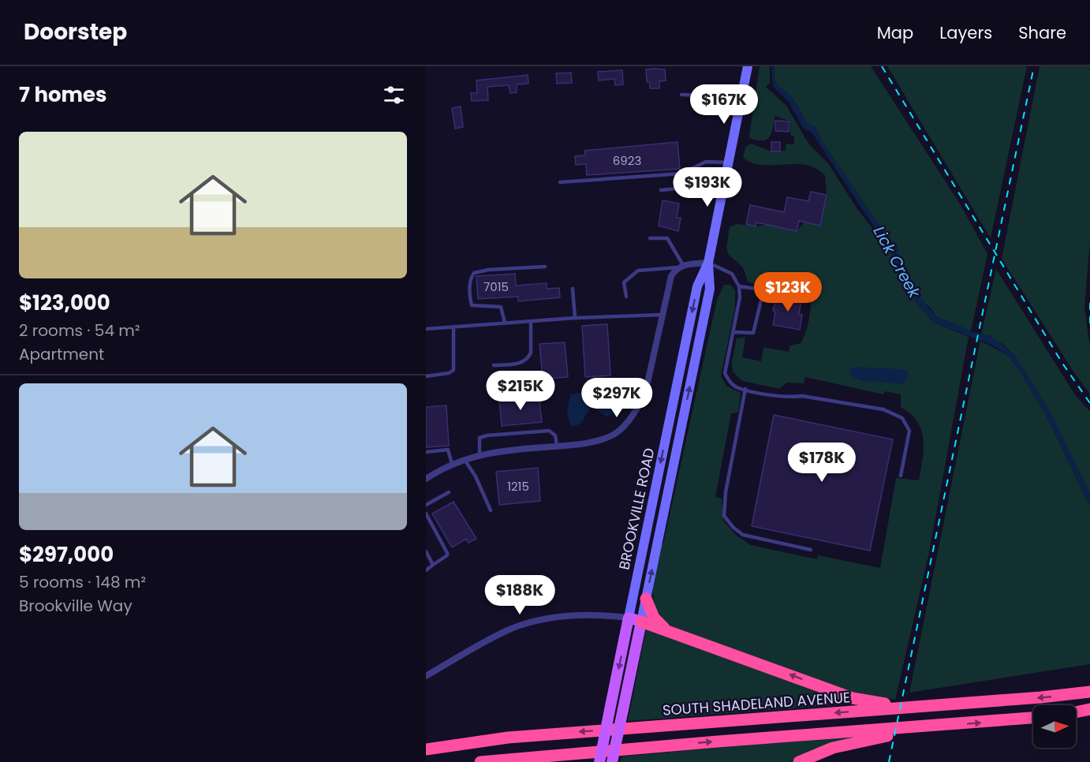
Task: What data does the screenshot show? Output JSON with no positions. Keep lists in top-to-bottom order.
{
  "streets": {
    "highway": ["SOUTH SHADELAND AVENUE"],
    "main road": ["BROOKVILLE ROAD"]
  },
  "water": ["Lick Creek"],
  "house_numbers": ["6923", "7015", "1215"],
  "north": "right",
  "page": {
    "header": "Doorstep",
    "nav": ["Map", "Layers", "Share"],
    "heading": "7 homes",
    "price": [
      "$167K",
      "$193K",
      "$123K",
      "$215K",
      "$297K",
      "$178K",
      "$188K"
    ],
    "list": [
      {
        "name": "$123,000",
        "note": "2 rooms · 54 m² · Apartment"
      },
      {
        "name": "$297,000",
        "note": "5 rooms · 148 m² · Brookville Way"
      }
    ]
  }
}
